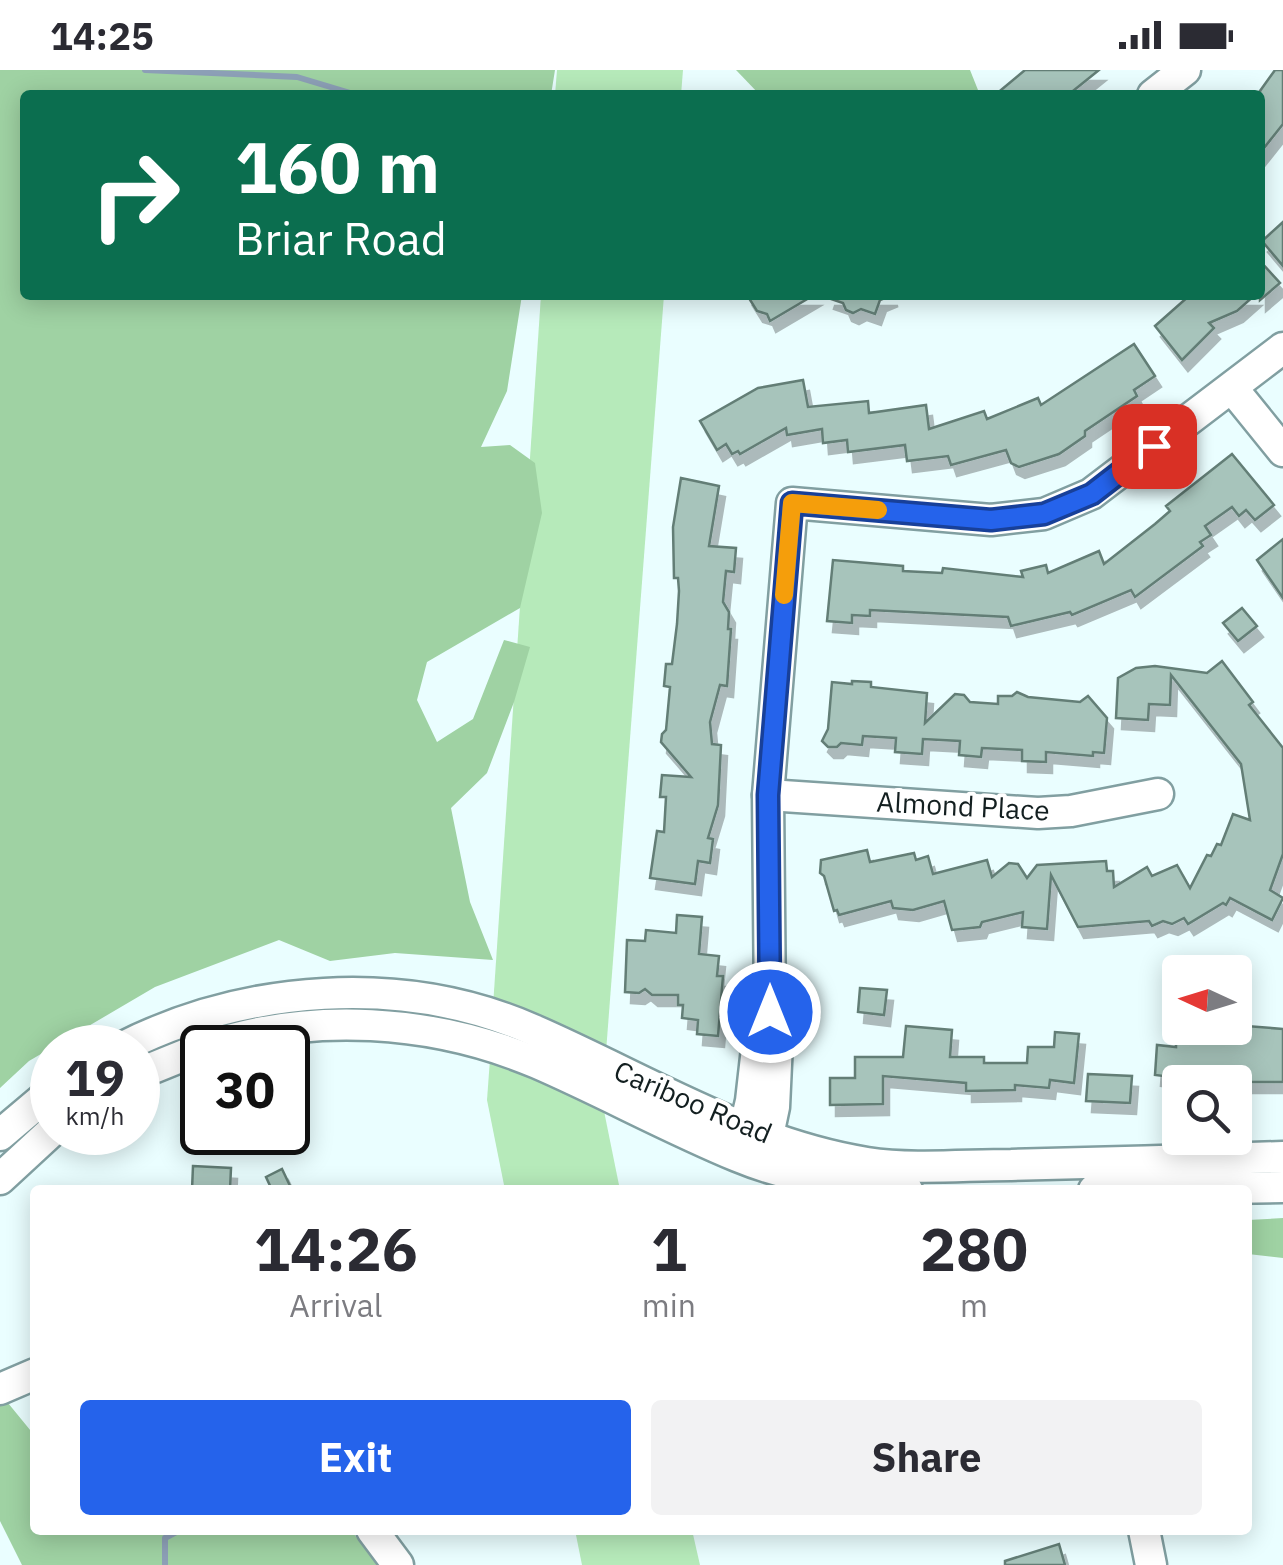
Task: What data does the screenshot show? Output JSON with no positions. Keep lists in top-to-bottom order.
{
  "streets": {
    "street": ["Almond Place", "Cariboo Road"]
  },
  "north": "left",
  "page": {
    "status": "14:25",
    "turn": ["160 m", "Briar Road"],
    "speed": "19 km/h",
    "limit": "30",
    "eta": [
      "14:26",
      "Arrival",
      "1",
      "min",
      "280",
      "m"
    ],
    "buttons": ["Exit", "Share"]
  }
}
